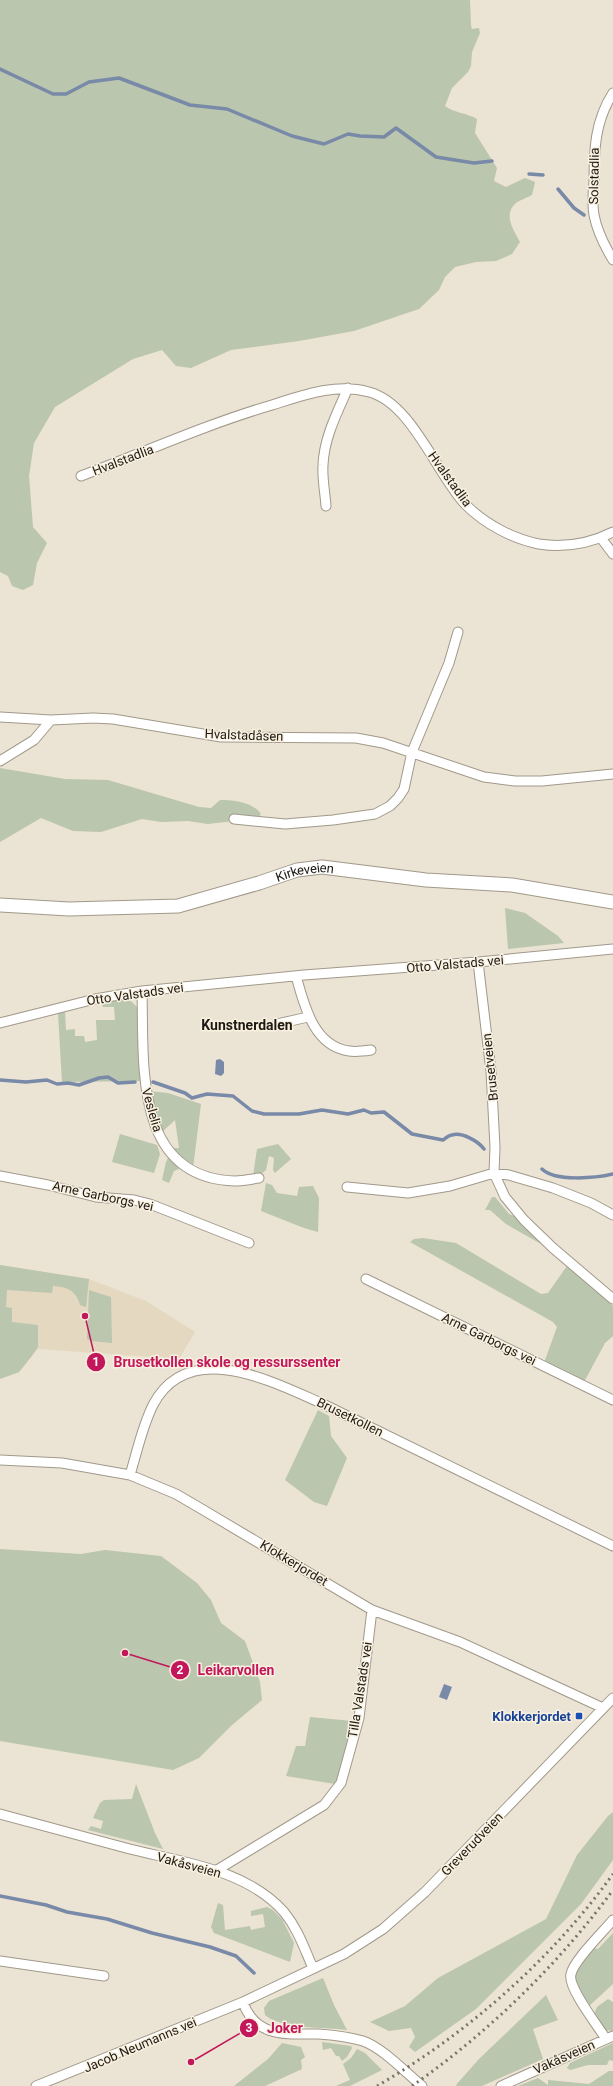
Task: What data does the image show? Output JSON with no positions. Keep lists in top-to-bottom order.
{
  "streets": {
    "main road": ["Kirkeveien"],
    "street": [
      "Solstadlia",
      "Hvalstadlia",
      "Hvalstadåsen",
      "Otto Valstads vei",
      "Brusetveien",
      "Veslelia",
      "Arne Garborgs vei",
      "Brusetkollen",
      "Klokkerjordet",
      "Tilla Valstads vei",
      "Greverudveien",
      "Vakåsveien",
      "Jacob Neumanns vei"
    ]
  },
  "crossings": [
    ["Otto Valstads vei", "Brusetveien"],
    ["Otto Valstads vei", "Veslelia"],
    ["Brusetkollen", "Klokkerjordet"],
    ["Klokkerjordet", "Tilla Valstads vei"],
    ["Klokkerjordet", "Greverudveien"],
    ["Tilla Valstads vei", "Vakåsveien"],
    ["Greverudveien", "Vakåsveien"]
  ],
  "districts": ["Kunstnerdalen"],
  "places": {
    "other": ["Brusetkollen skole og ressurssenter", "Leikarvollen", "Joker"],
    "transit": ["Klokkerjordet"]
  }
}
